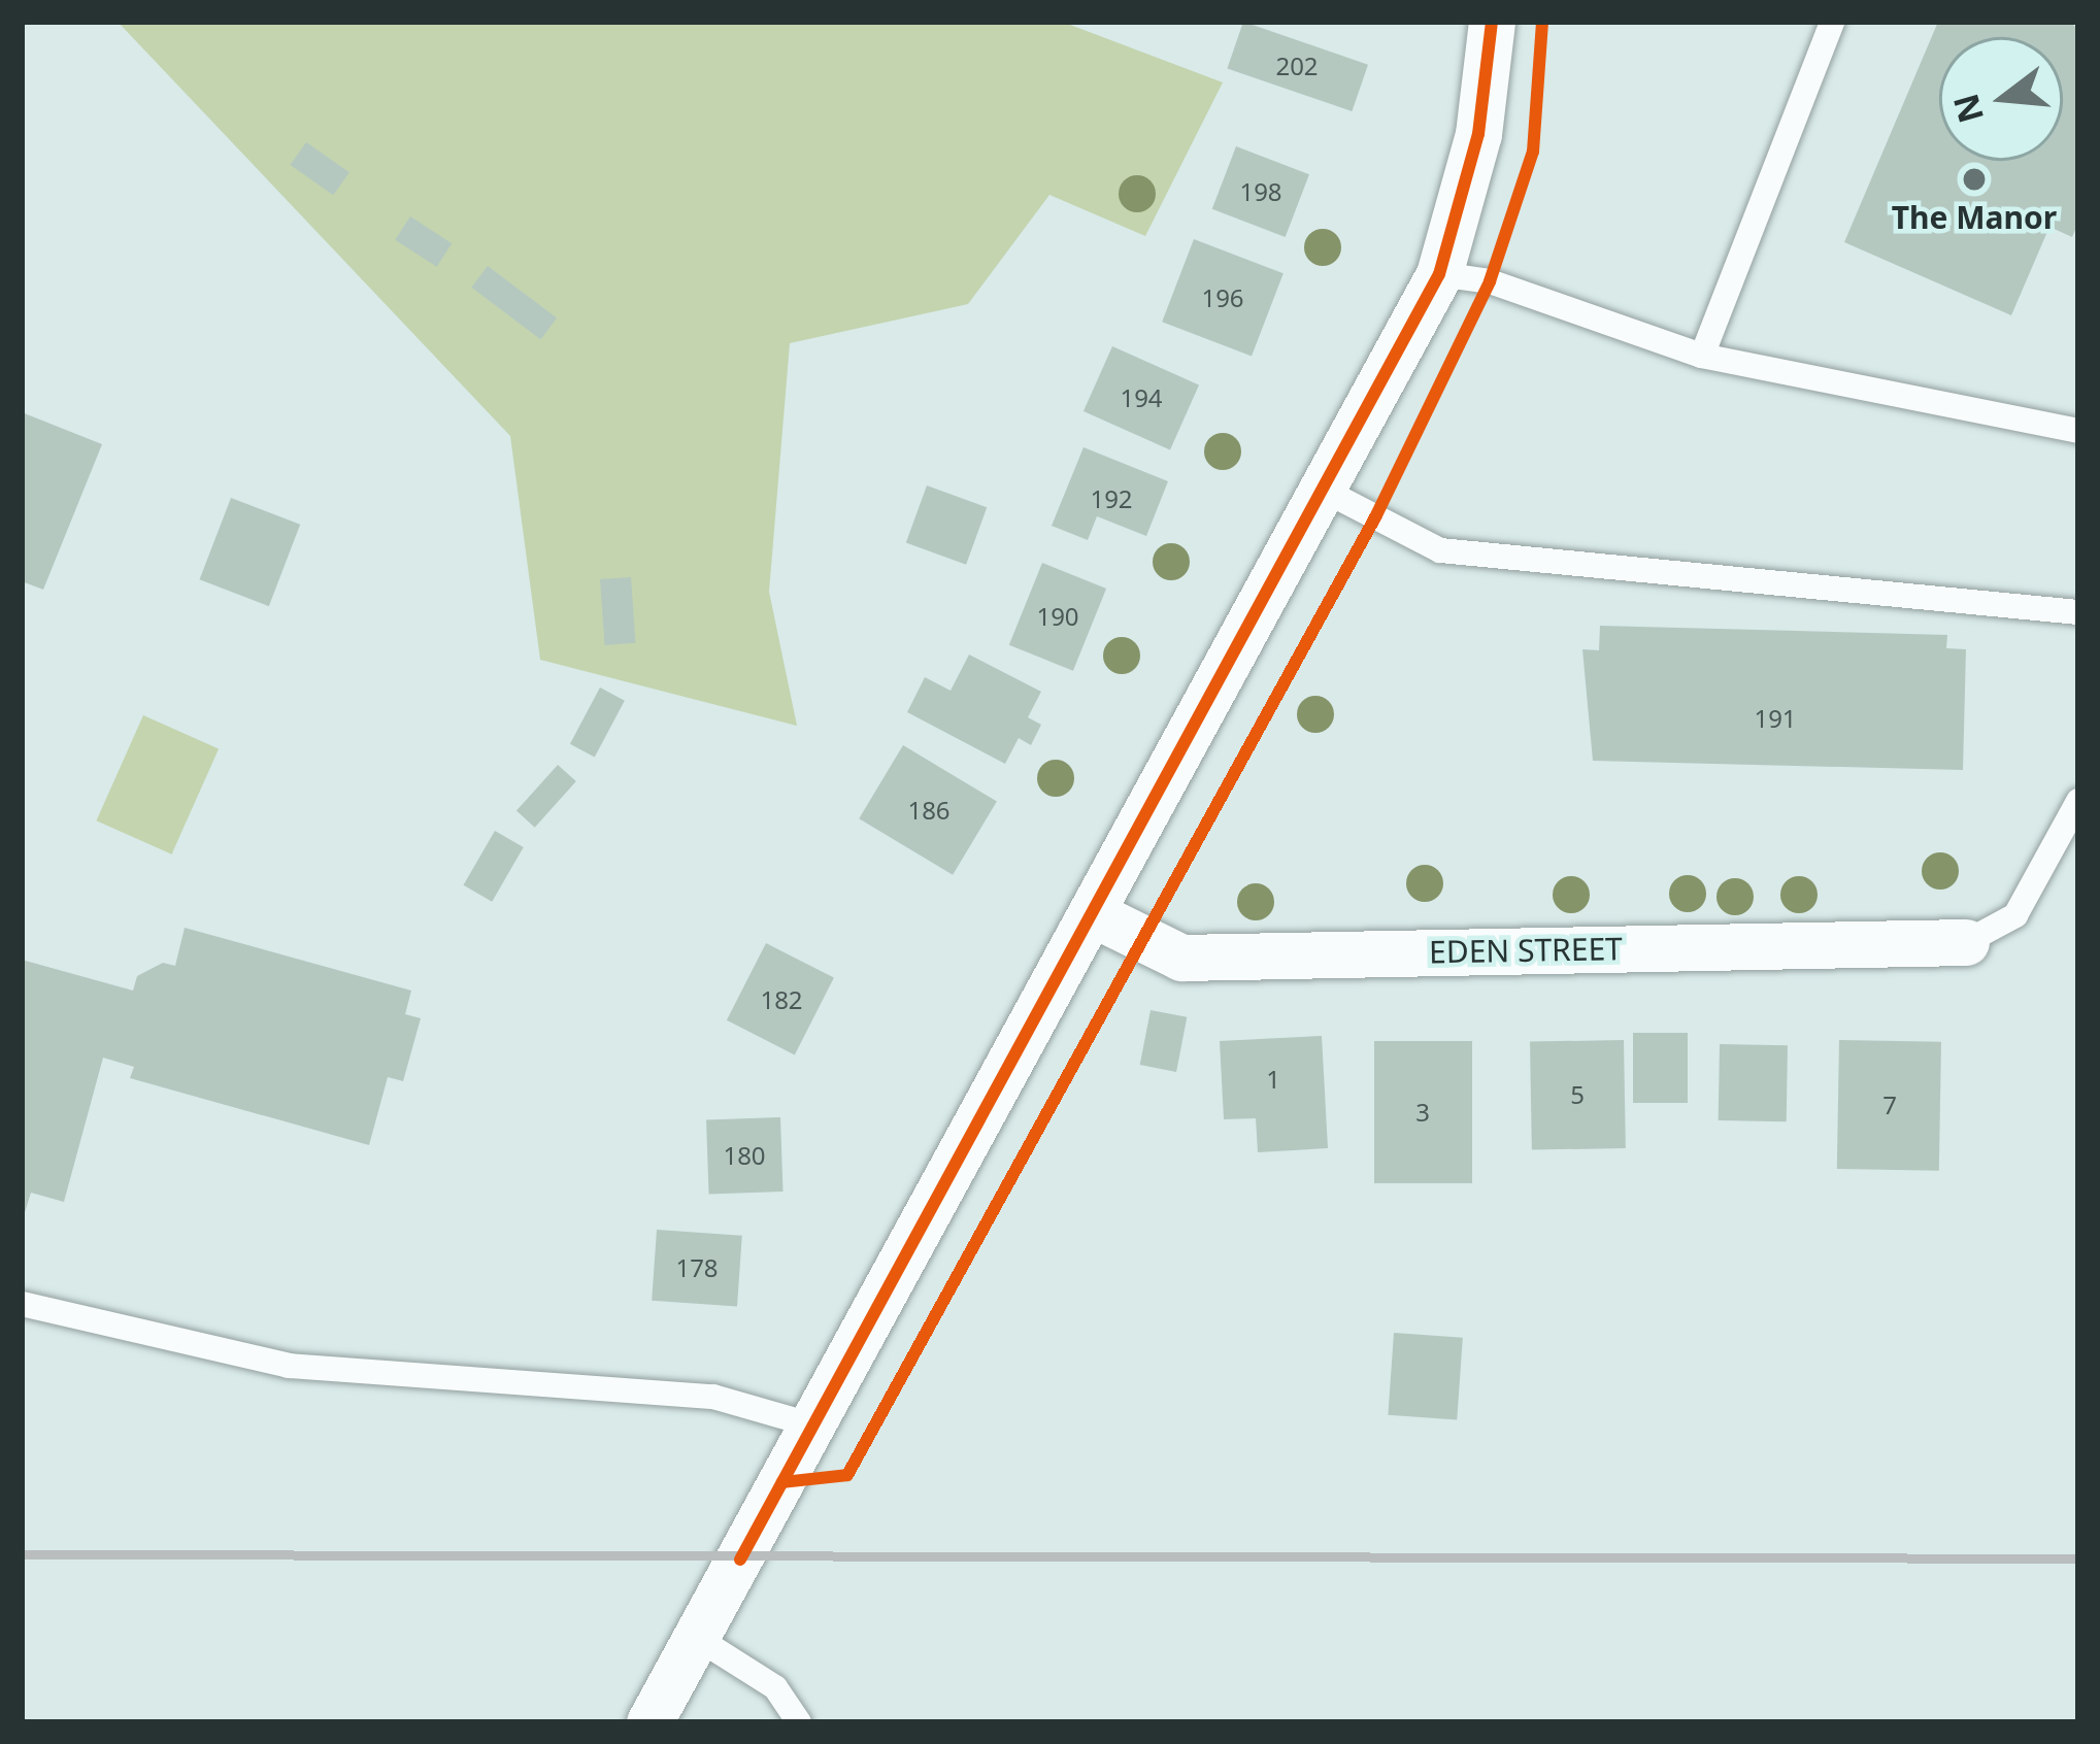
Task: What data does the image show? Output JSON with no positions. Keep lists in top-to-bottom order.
{
  "streets": {
    "street": ["EDEN STREET"]
  },
  "places": ["The Manor"],
  "house_numbers": [
    "202",
    "198",
    "196",
    "194",
    "192",
    "190",
    "191",
    "186",
    "182",
    "1",
    "5",
    "7",
    "3",
    "180",
    "178"
  ],
  "north": "left"
}
